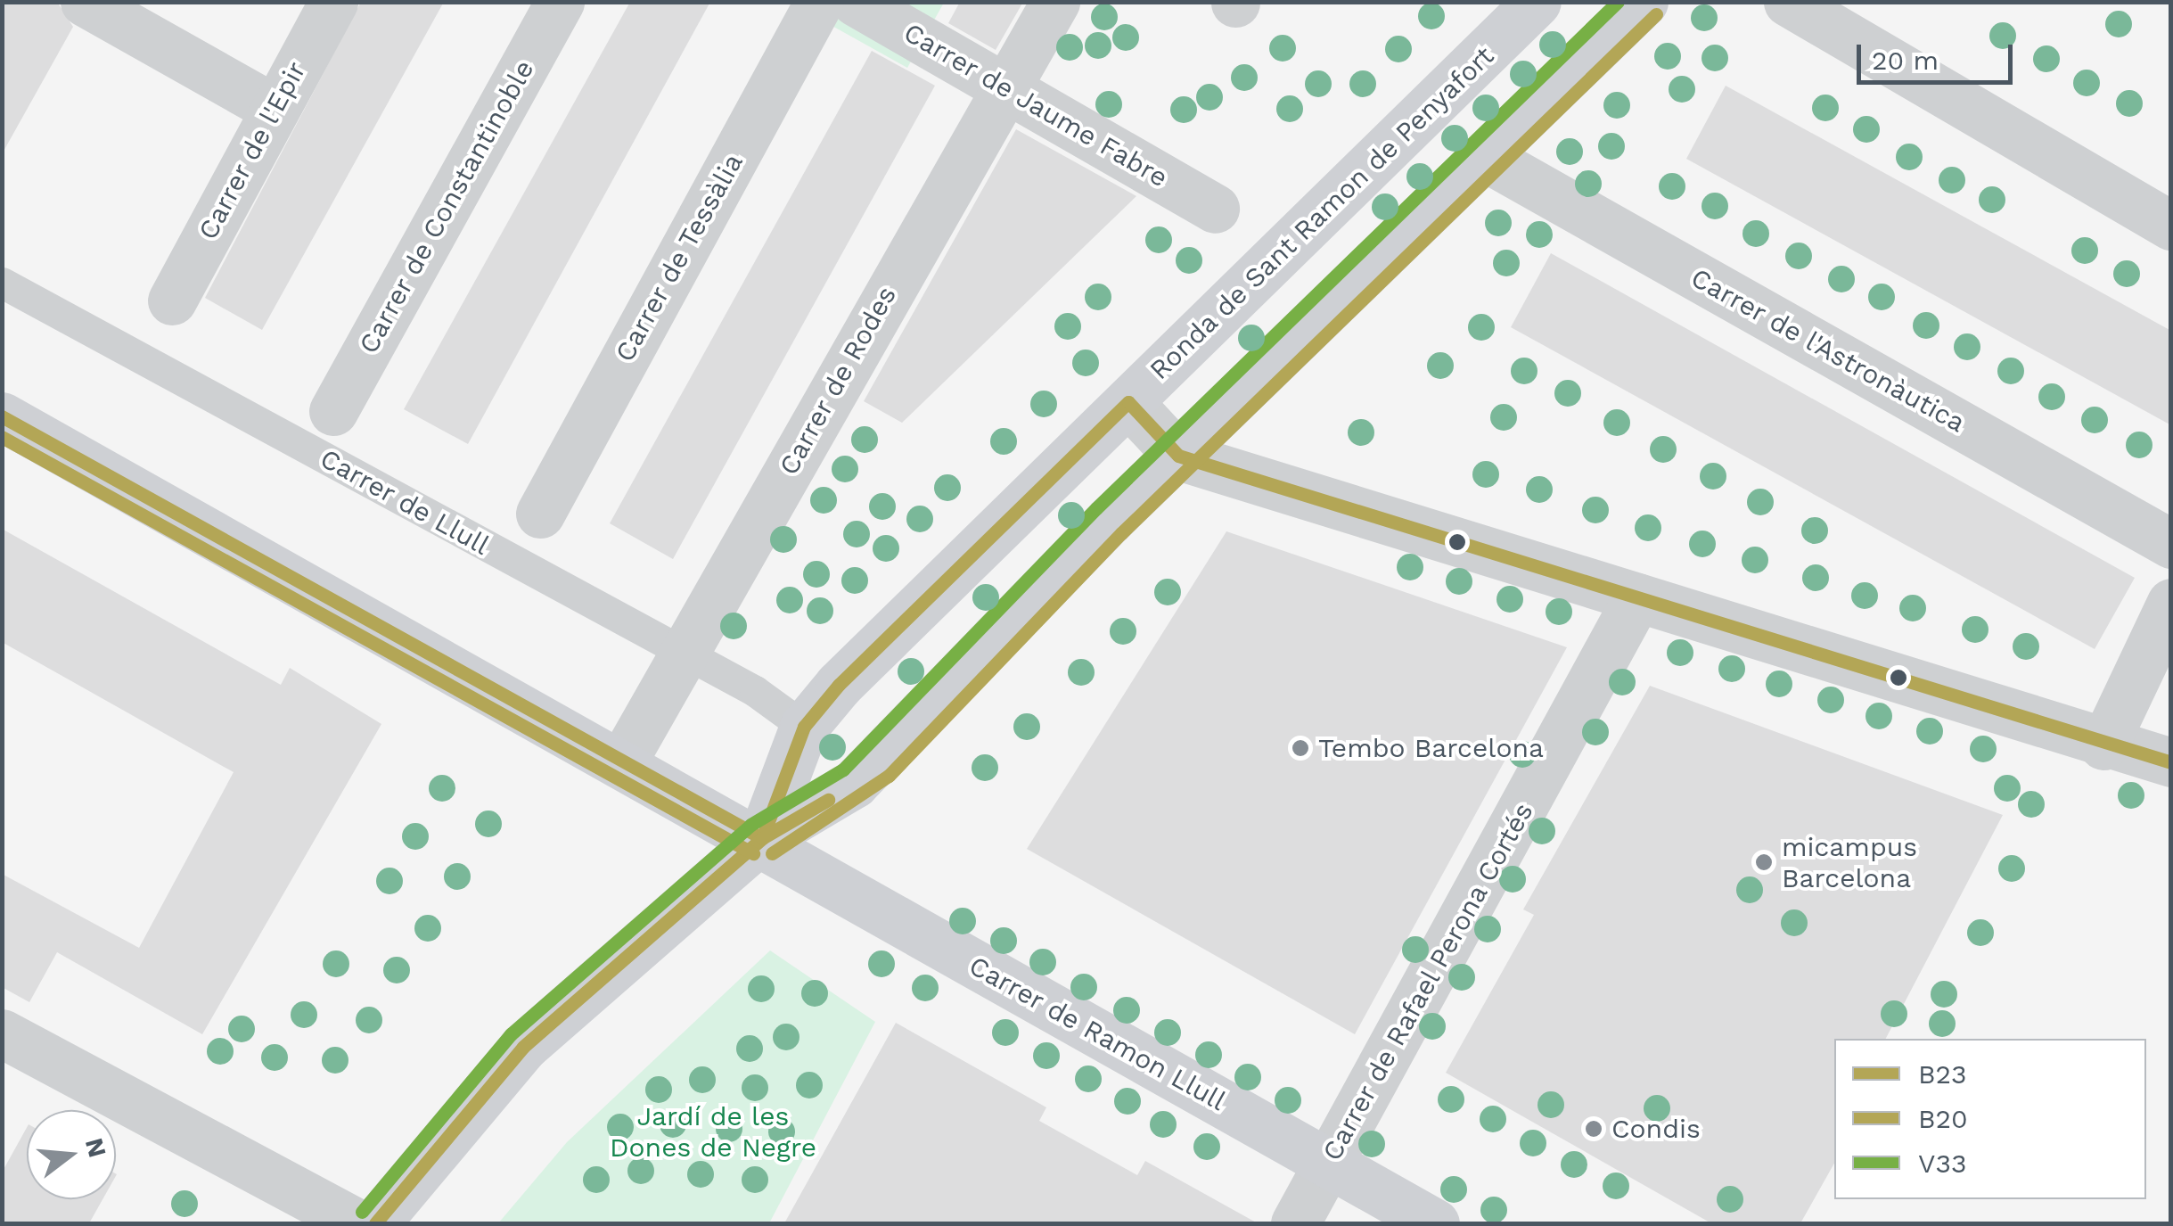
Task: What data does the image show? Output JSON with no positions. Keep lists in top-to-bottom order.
{
  "streets": {
    "street": [
      "Carrer de Jaume Fabre",
      "Carrer de l'Epir",
      "Carrer de Constantinoble",
      "Ronda de Sant Ramon de Penyafort",
      "Carrer de Tessàlia",
      "Carrer de l'Astronàutica",
      "Carrer de Rodes",
      "Carrer de Rafael Perona Cortés",
      "Carrer de Ramon Llull"
    ],
    "lane": ["Carrer de Llull"]
  },
  "crossings": [
    ["Carrer de Jaume Fabre", "Carrer de Rodes"],
    ["Ronda de Sant Ramon de Penyafort", "Carrer de Llull"],
    ["Ronda de Sant Ramon de Penyafort", "Carrer de Ramon Llull"],
    ["Carrer de Rodes", "Carrer de Llull"],
    ["Carrer de Rafael Perona Cortés", "Carrer de Ramon Llull"]
  ],
  "parks": ["Jardí de les Dones de Negre"],
  "places": ["Tembo Barcelona", "micampus Barcelona", "Condis"],
  "lines": ["transit line V33", "transit line B20", "transit line B23"],
  "legend": ["B23", "B20", "V33"],
  "scale_bar": "20 m",
  "north": "right"
}
